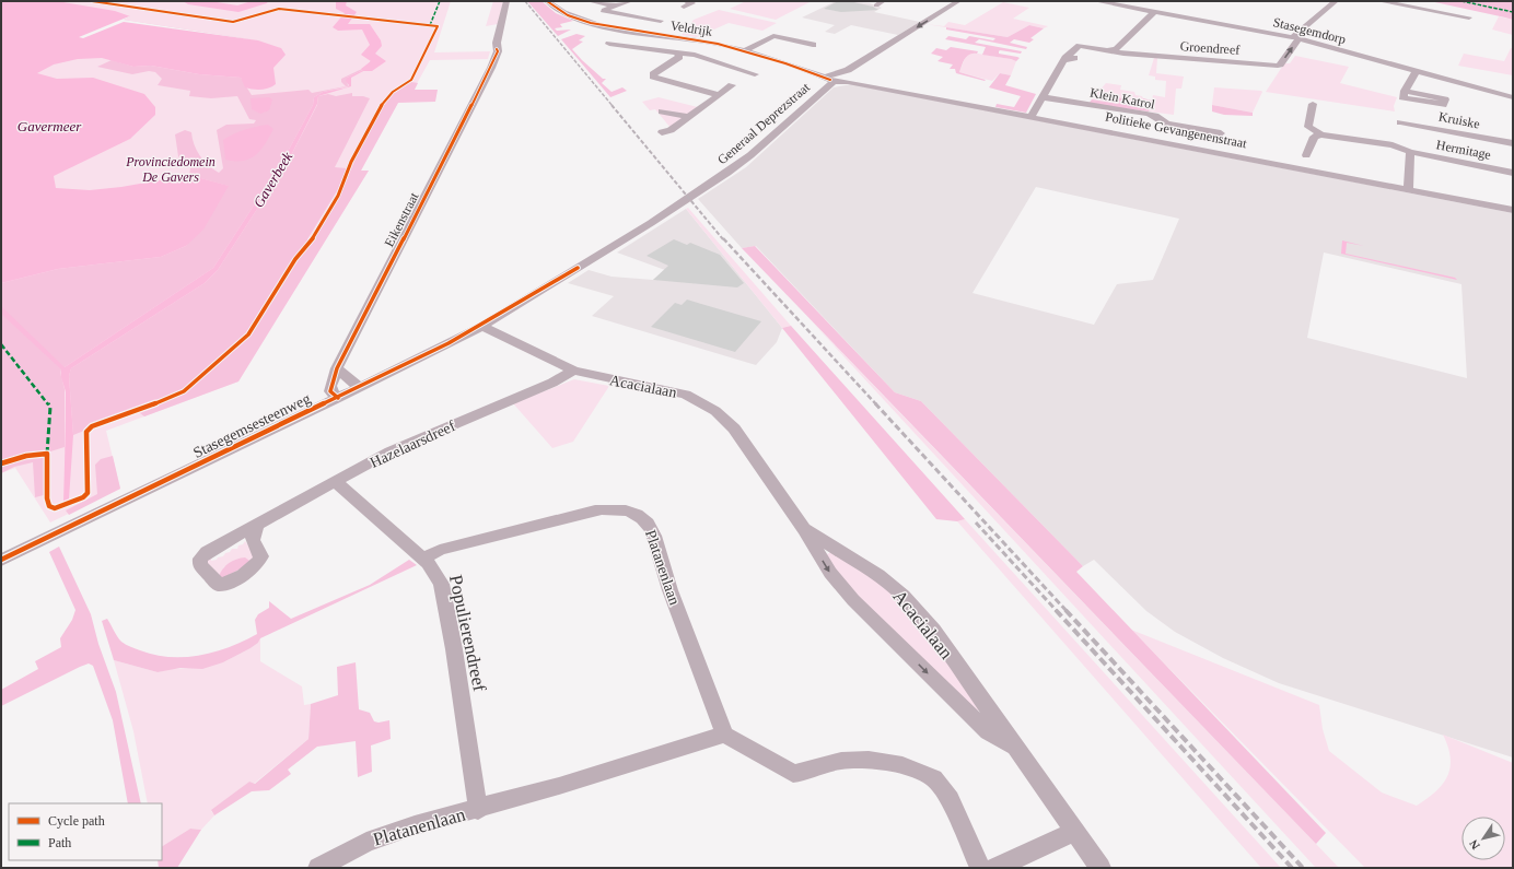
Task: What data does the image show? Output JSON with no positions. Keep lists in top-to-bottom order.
{
  "streets": {
    "street": [
      "Veldrijk",
      "Stasegemdorp",
      "Groendreef",
      "Klein Katrol",
      "Kruiske",
      "Generaal Deprezstraat",
      "Politieke Gevangenenstraat",
      "Hermitage",
      "Eikenstraat",
      "Acacialaan",
      "Stasegemsesteenweg",
      "Hazelaarsdreef",
      "Platanenlaan",
      "Populierendreef"
    ]
  },
  "crossings": [
    ["Veldrijk", "Generaal Deprezstraat"],
    ["Veldrijk", "Politieke Gevangenenstraat"],
    ["Stasegemdorp", "Groendreef"],
    ["Groendreef", "Klein Katrol"],
    ["Generaal Deprezstraat", "Politieke Gevangenenstraat"],
    ["Generaal Deprezstraat", "Stasegemsesteenweg"],
    ["Eikenstraat", "Stasegemsesteenweg"],
    ["Acacialaan", "Stasegemsesteenweg"],
    ["Acacialaan", "Hazelaarsdreef"],
    ["Hazelaarsdreef", "Populierendreef"],
    ["Platanenlaan", "Populierendreef"]
  ],
  "one_way": ["Groendreef", "Generaal Deprezstraat"],
  "water": ["Gavermeer", "Gaverbeek"],
  "parks": ["Provinciedomein De Gavers"],
  "legend": ["Cycle path", "Path"],
  "north": "bottom left"
}
